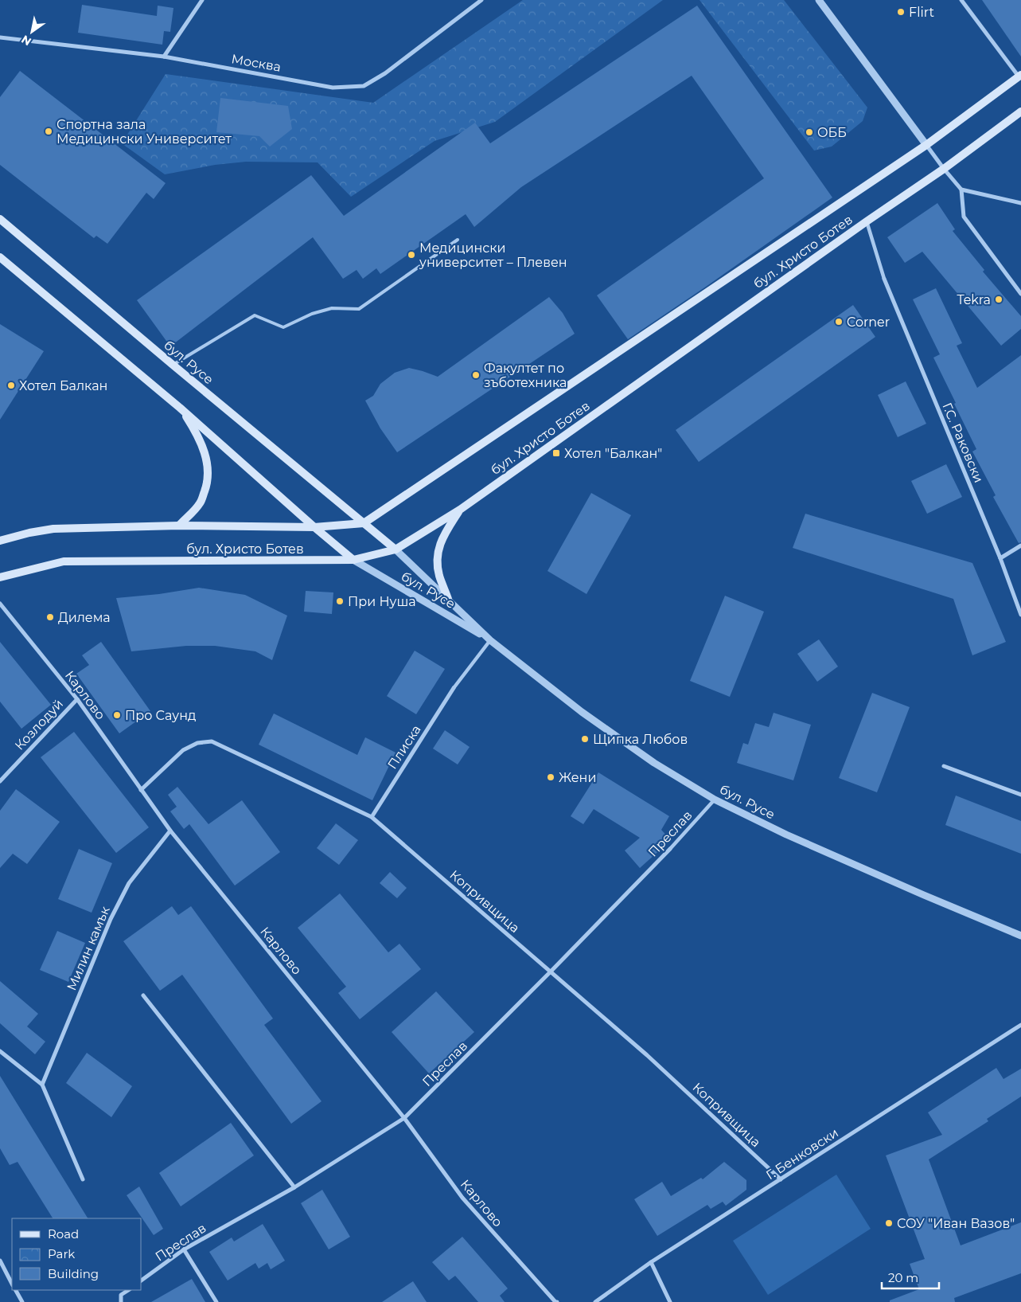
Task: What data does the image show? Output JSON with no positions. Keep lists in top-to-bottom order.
{
  "streets": {
    "main road": ["бул. Христо Ботев", "бул. Русе"],
    "street": [
      "Москва",
      "Г.С. Раковски",
      "Карлово",
      "Козлодуй",
      "Плиска",
      "Преслав",
      "Копривщица",
      "Милин камък",
      "Г. Бенковски"
    ]
  },
  "crossings": [
    ["бул. Христо Ботев", "бул. Русе"],
    ["бул. Русе", "Преслав"],
    ["Карлово", "Козлодуй"],
    ["Карлово", "Преслав"],
    ["Карлово", "Копривщица"],
    ["Карлово", "Милин камък"],
    ["Плиска", "Копривщица"],
    ["Преслав", "Копривщица"],
    ["Копривщица", "Г. Бенковски"]
  ],
  "places": {
    "other": [
      "Flirt",
      "Спортна зала Медицински Университет",
      "ОББ",
      "Медицински университет – Плевен",
      "Tekra",
      "Corner",
      "Факултет по зъботехника",
      "Хотел Балкан",
      "При Нуша",
      "Дилема",
      "Про Саунд",
      "Щипка Любов",
      "Жени",
      "СОУ \"Иван Вазов\""
    ],
    "transit": ["Хотел \"Балкан\""]
  },
  "legend": ["Road", "Park", "Building"],
  "scale_bar": "20 m",
  "north": "bottom left"
}
